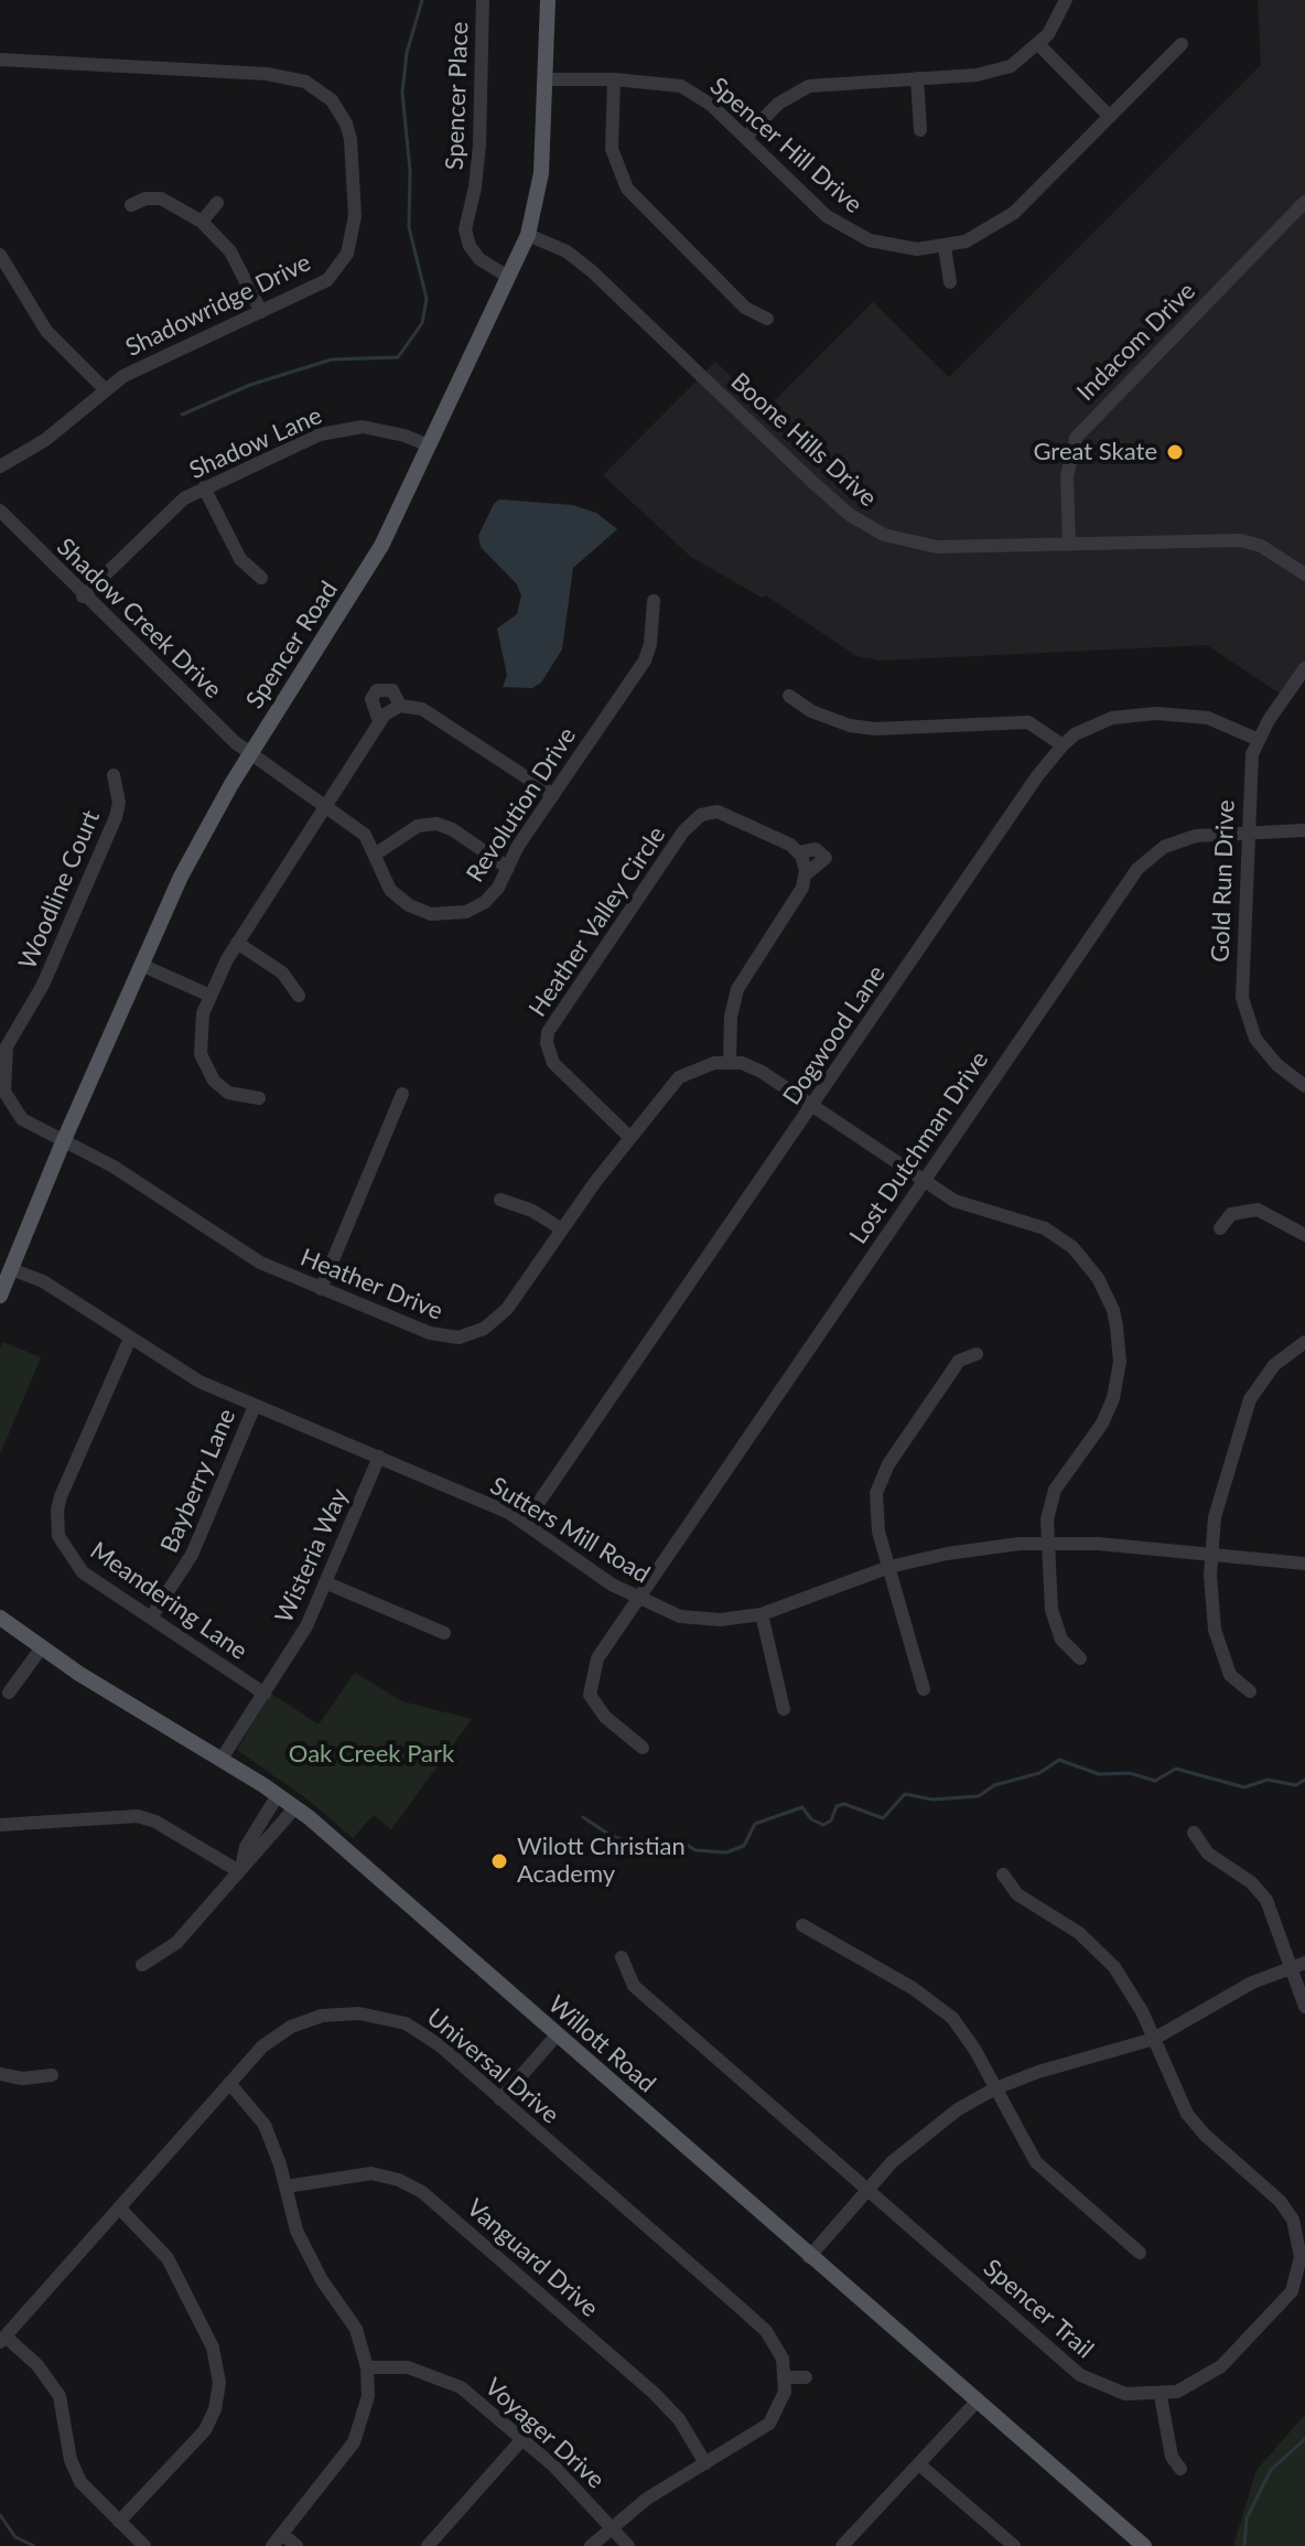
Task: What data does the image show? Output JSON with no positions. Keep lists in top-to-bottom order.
{
  "streets": {
    "main road": ["Spencer Road", "Willott Road"],
    "street": [
      "Spencer Place",
      "Spencer Hill Drive",
      "Shadowridge Drive",
      "Indacom Drive",
      "Boone Hills Drive",
      "Shadow Lane",
      "Shadow Creek Drive",
      "Revolution Drive",
      "Gold Run Drive",
      "Woodline Court",
      "Heather Valley Circle",
      "Dogwood Lane",
      "Lost Dutchman Drive",
      "Heather Drive",
      "Bayberry Lane",
      "Sutters Mill Road",
      "Wisteria Way",
      "Meandering Lane",
      "Universal Drive",
      "Vanguard Drive",
      "Spencer Trail",
      "Voyager Drive"
    ]
  },
  "crossings": [
    ["Spencer Place", "Spencer Road"],
    ["Spencer Hill Drive", "Spencer Road"],
    ["Indacom Drive", "Boone Hills Drive"],
    ["Boone Hills Drive", "Spencer Road"],
    ["Shadow Lane", "Shadow Creek Drive"],
    ["Shadow Lane", "Spencer Road"],
    ["Shadow Creek Drive", "Spencer Road"],
    ["Shadow Creek Drive", "Revolution Drive"],
    ["Spencer Road", "Revolution Drive"],
    ["Spencer Road", "Woodline Court"],
    ["Spencer Road", "Heather Drive"],
    ["Spencer Road", "Sutters Mill Road"],
    ["Gold Run Drive", "Dogwood Lane"],
    ["Gold Run Drive", "Lost Dutchman Drive"],
    ["Woodline Court", "Heather Drive"],
    ["Heather Valley Circle", "Heather Drive"],
    ["Dogwood Lane", "Sutters Mill Road"],
    ["Lost Dutchman Drive", "Sutters Mill Road"],
    ["Bayberry Lane", "Sutters Mill Road"],
    ["Bayberry Lane", "Meandering Lane"],
    ["Sutters Mill Road", "Wisteria Way"],
    ["Sutters Mill Road", "Meandering Lane"],
    ["Wisteria Way", "Meandering Lane"],
    ["Wisteria Way", "Willott Road"]
  ],
  "parks": ["Oak Creek Park"],
  "places": ["Great Skate", "Wilott Christian Academy"]
}
